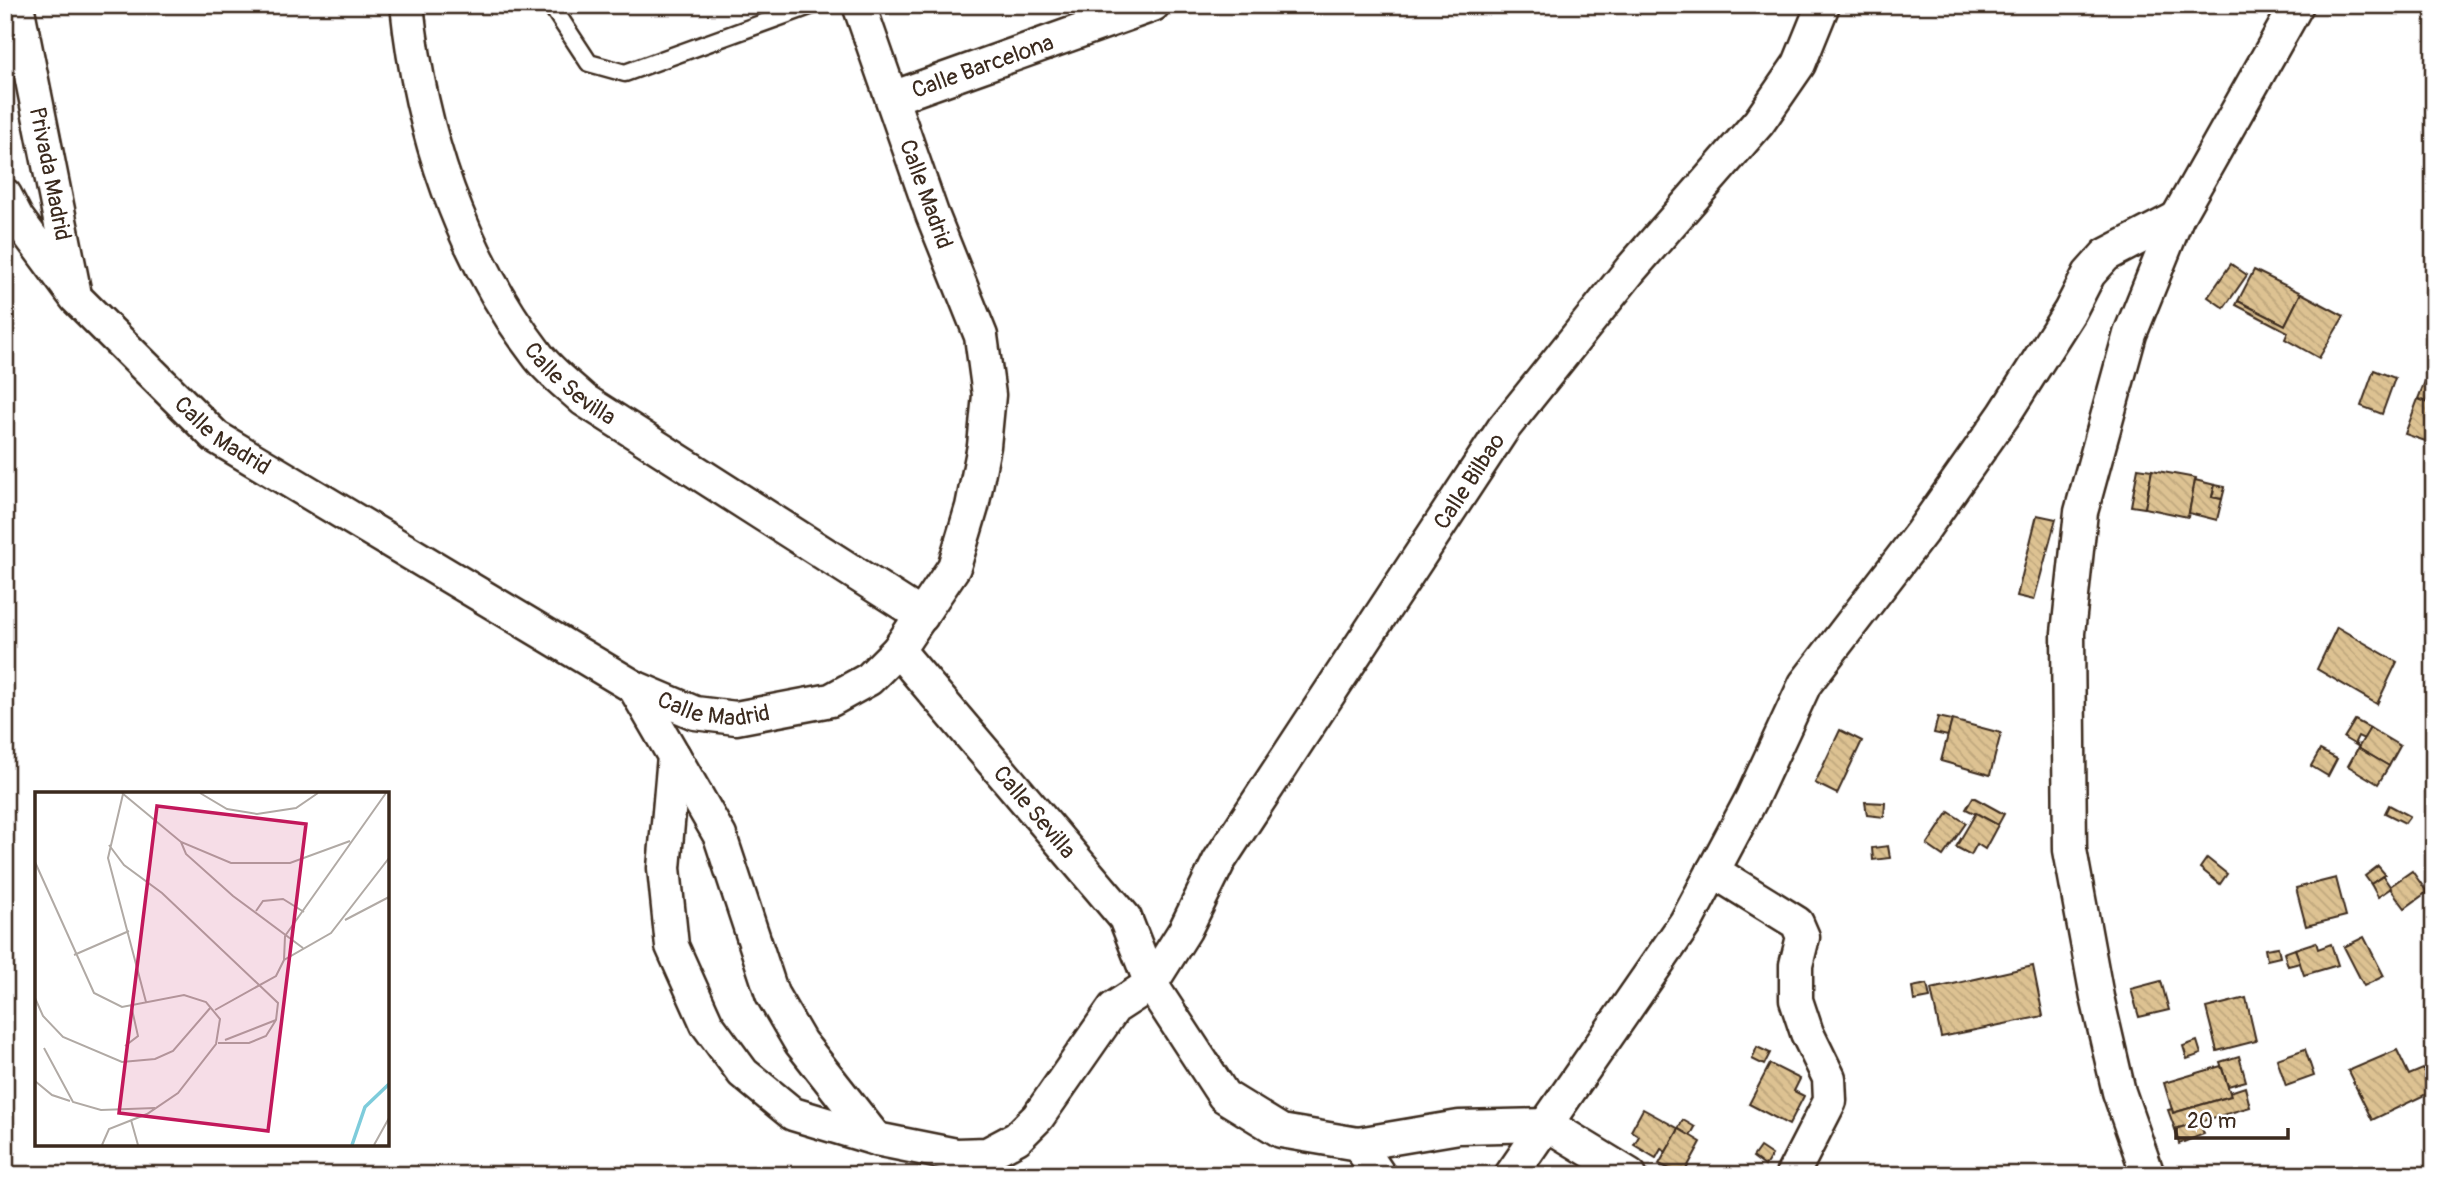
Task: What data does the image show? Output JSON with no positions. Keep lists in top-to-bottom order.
{
  "streets": {
    "street": [
      "Calle Barcelona",
      "Privada Madrid",
      "Calle Madrid",
      "Calle Sevilla",
      "Calle Bilbao"
    ]
  },
  "crossings": [
    ["Calle Barcelona", "Calle Madrid"],
    ["Privada Madrid", "Calle Madrid"],
    ["Calle Madrid", "Calle Sevilla"],
    ["Calle Sevilla", "Calle Bilbao"]
  ],
  "scale_bar": "20 m"
}
